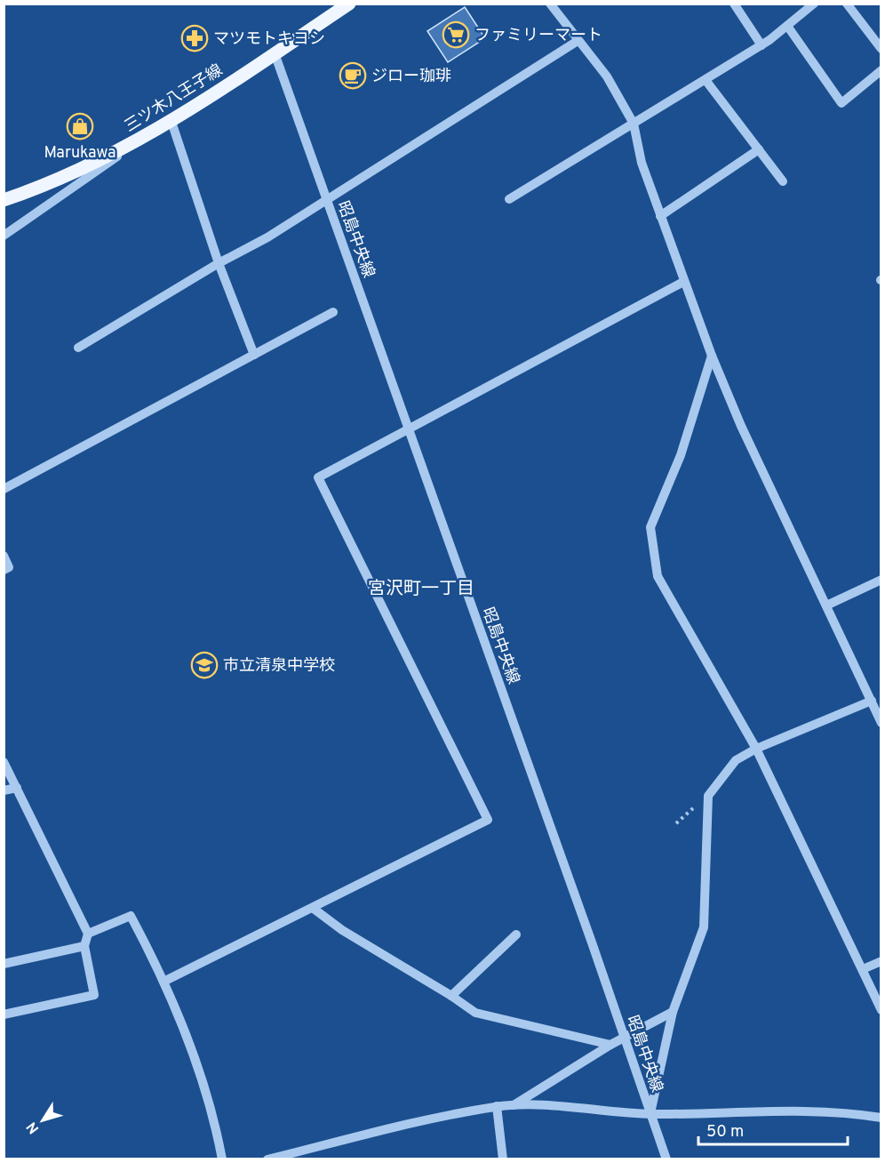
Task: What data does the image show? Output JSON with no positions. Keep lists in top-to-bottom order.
{
  "streets": {
    "main road": ["三ツ木八王子線"],
    "street": ["昭島中央線"]
  },
  "crossings": [
    ["三ツ木八王子線", "昭島中央線"]
  ],
  "districts": ["宮沢町一丁目"],
  "places": {
    "supermarket": ["ファミリーマート"],
    "pharmacy": ["マツモトキヨシ"],
    "cafe": ["ジロー珈琲"],
    "shop": ["Marukawa"],
    "school or university": ["市立清泉中学校"]
  },
  "scale_bar": "50 m",
  "north": "bottom left"
}
